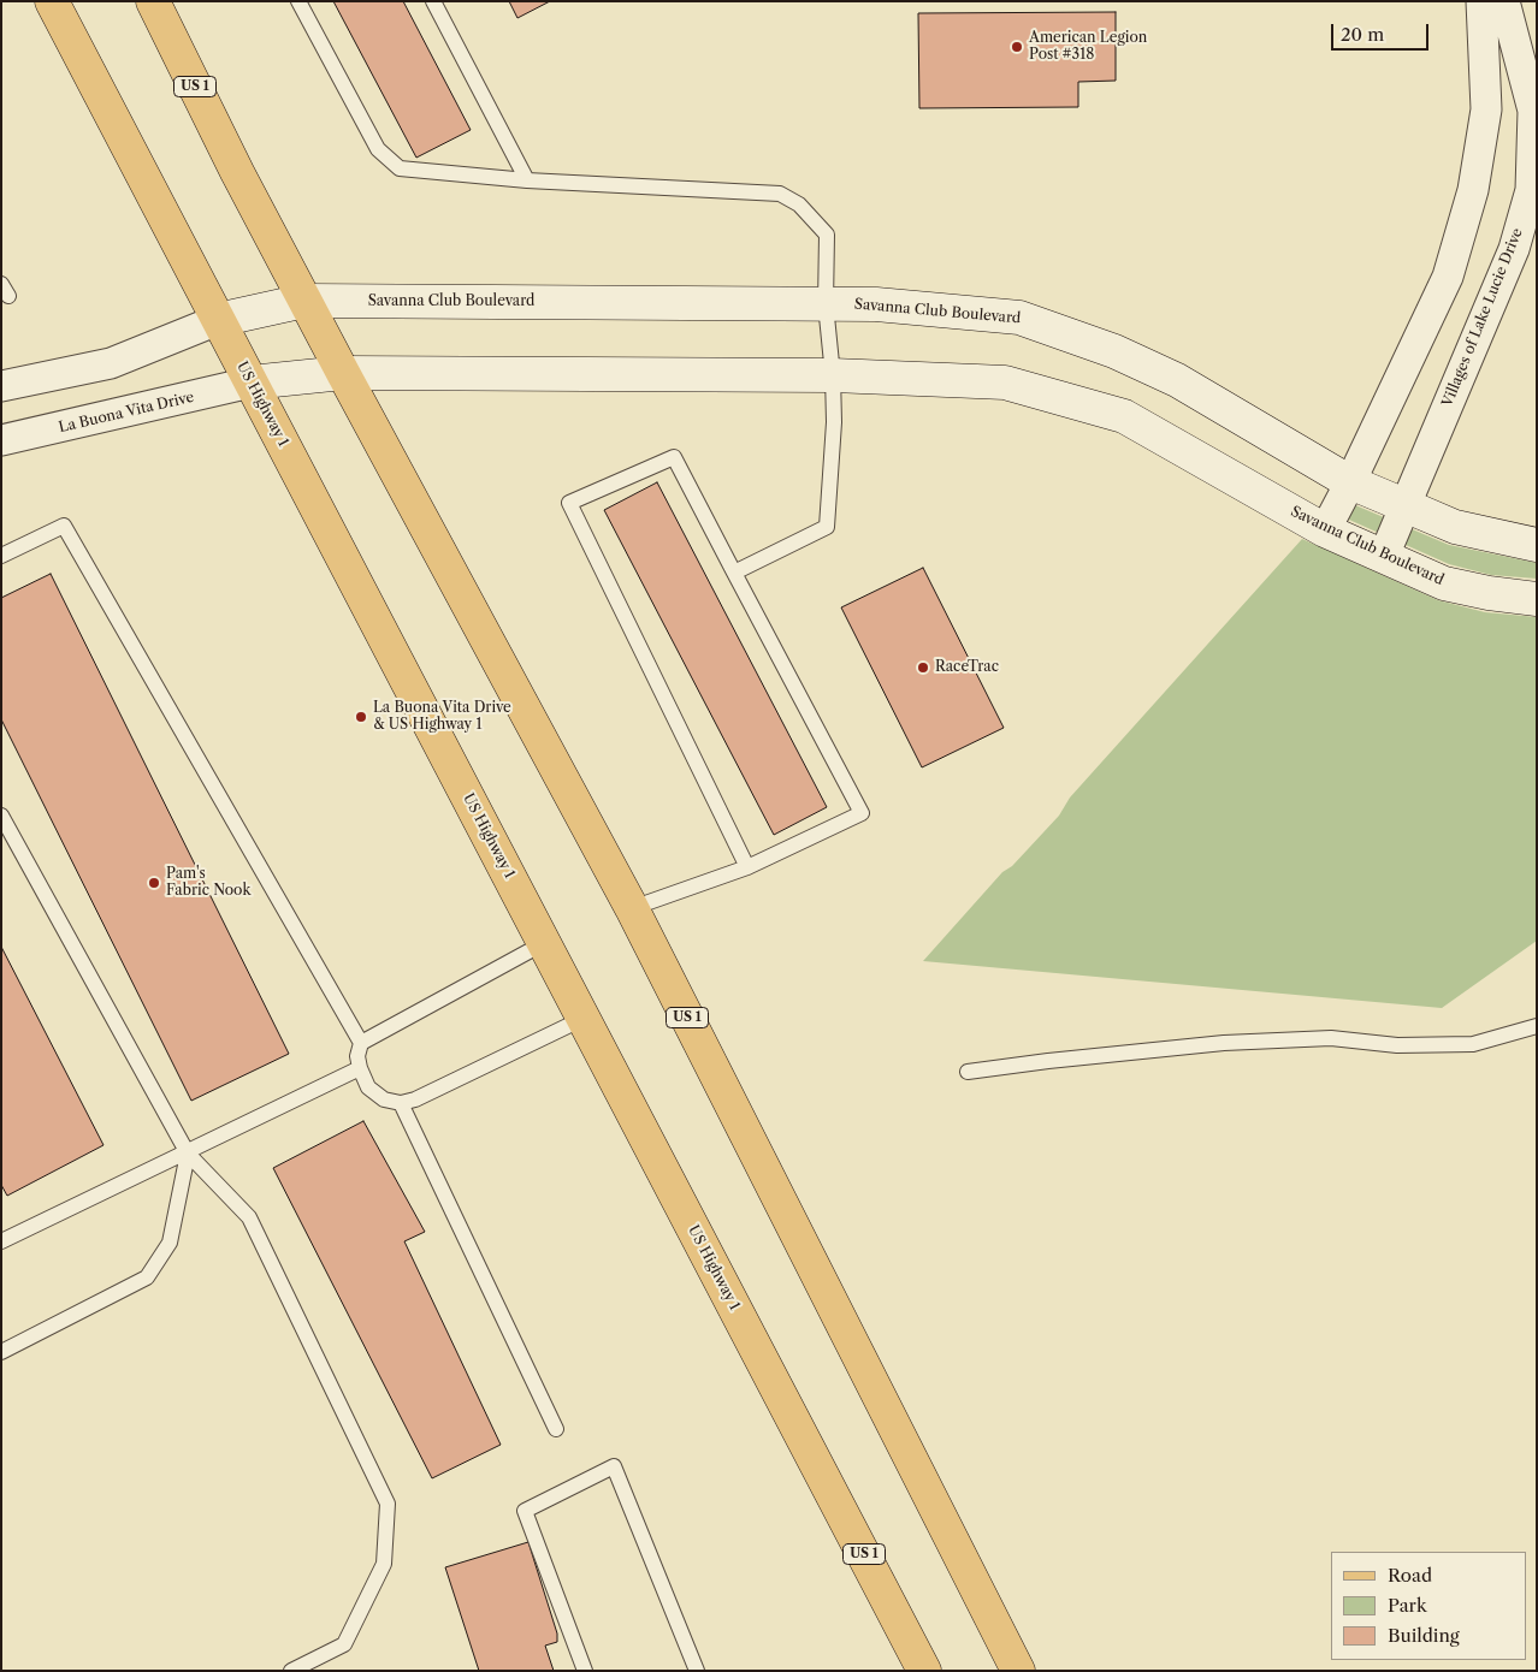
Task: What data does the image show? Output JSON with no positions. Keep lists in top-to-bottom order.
{
  "streets": {
    "main road": ["US 1", "US Highway 1"],
    "street": ["Savanna Club Boulevard", "Villages of Lake Lucie Drive", "La Buona Vita Drive"]
  },
  "crossings": [
    ["US 1", "Savanna Club Boulevard"],
    ["Savanna Club Boulevard", "Villages of Lake Lucie Drive"],
    ["Savanna Club Boulevard", "US Highway 1"],
    ["Savanna Club Boulevard", "La Buona Vita Drive"],
    ["US Highway 1", "La Buona Vita Drive"]
  ],
  "places": [
    "American Legion Post #318",
    "RaceTrac",
    "La Buona Vita Drive & US Highway 1",
    "Pam's Fabric Nook"
  ],
  "legend": ["Road", "Park", "Building"],
  "scale_bar": "20 m"
}
